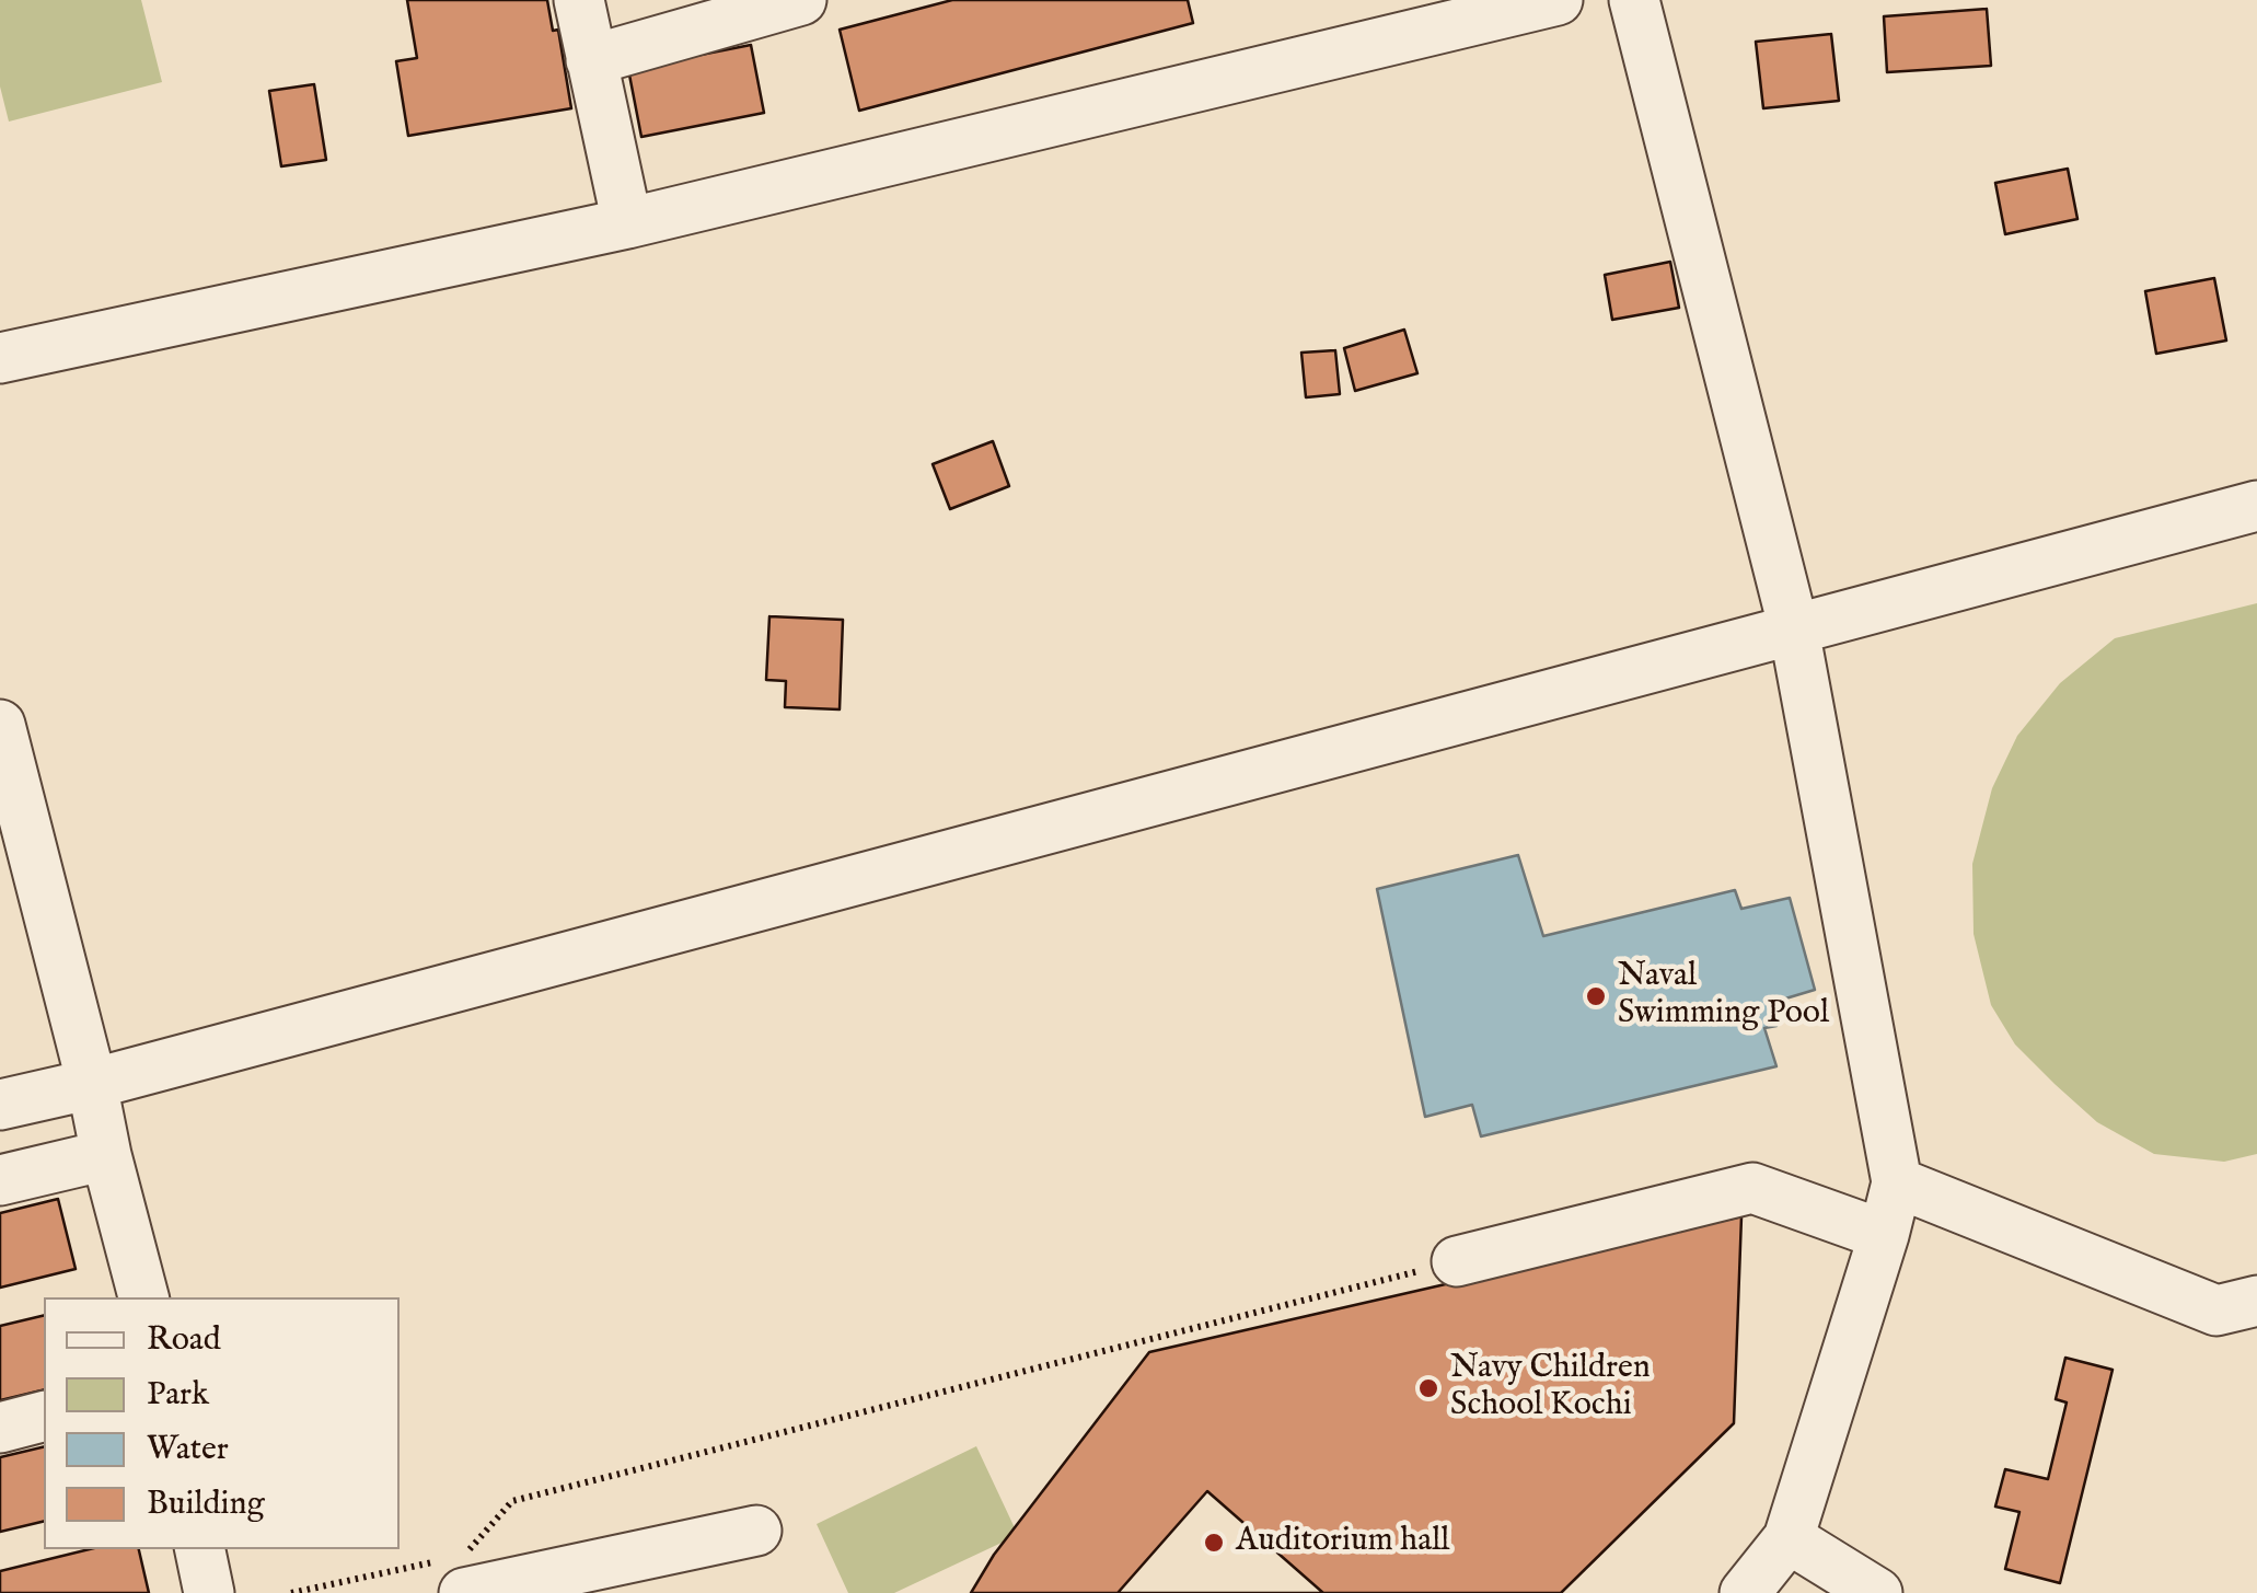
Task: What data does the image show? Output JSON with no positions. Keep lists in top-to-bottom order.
{
  "places": ["Naval Swimming Pool", "Navy Children School Kochi", "Auditorium hall"],
  "legend": [
    "Road",
    "Park",
    "Water",
    "Building"
  ]
}
